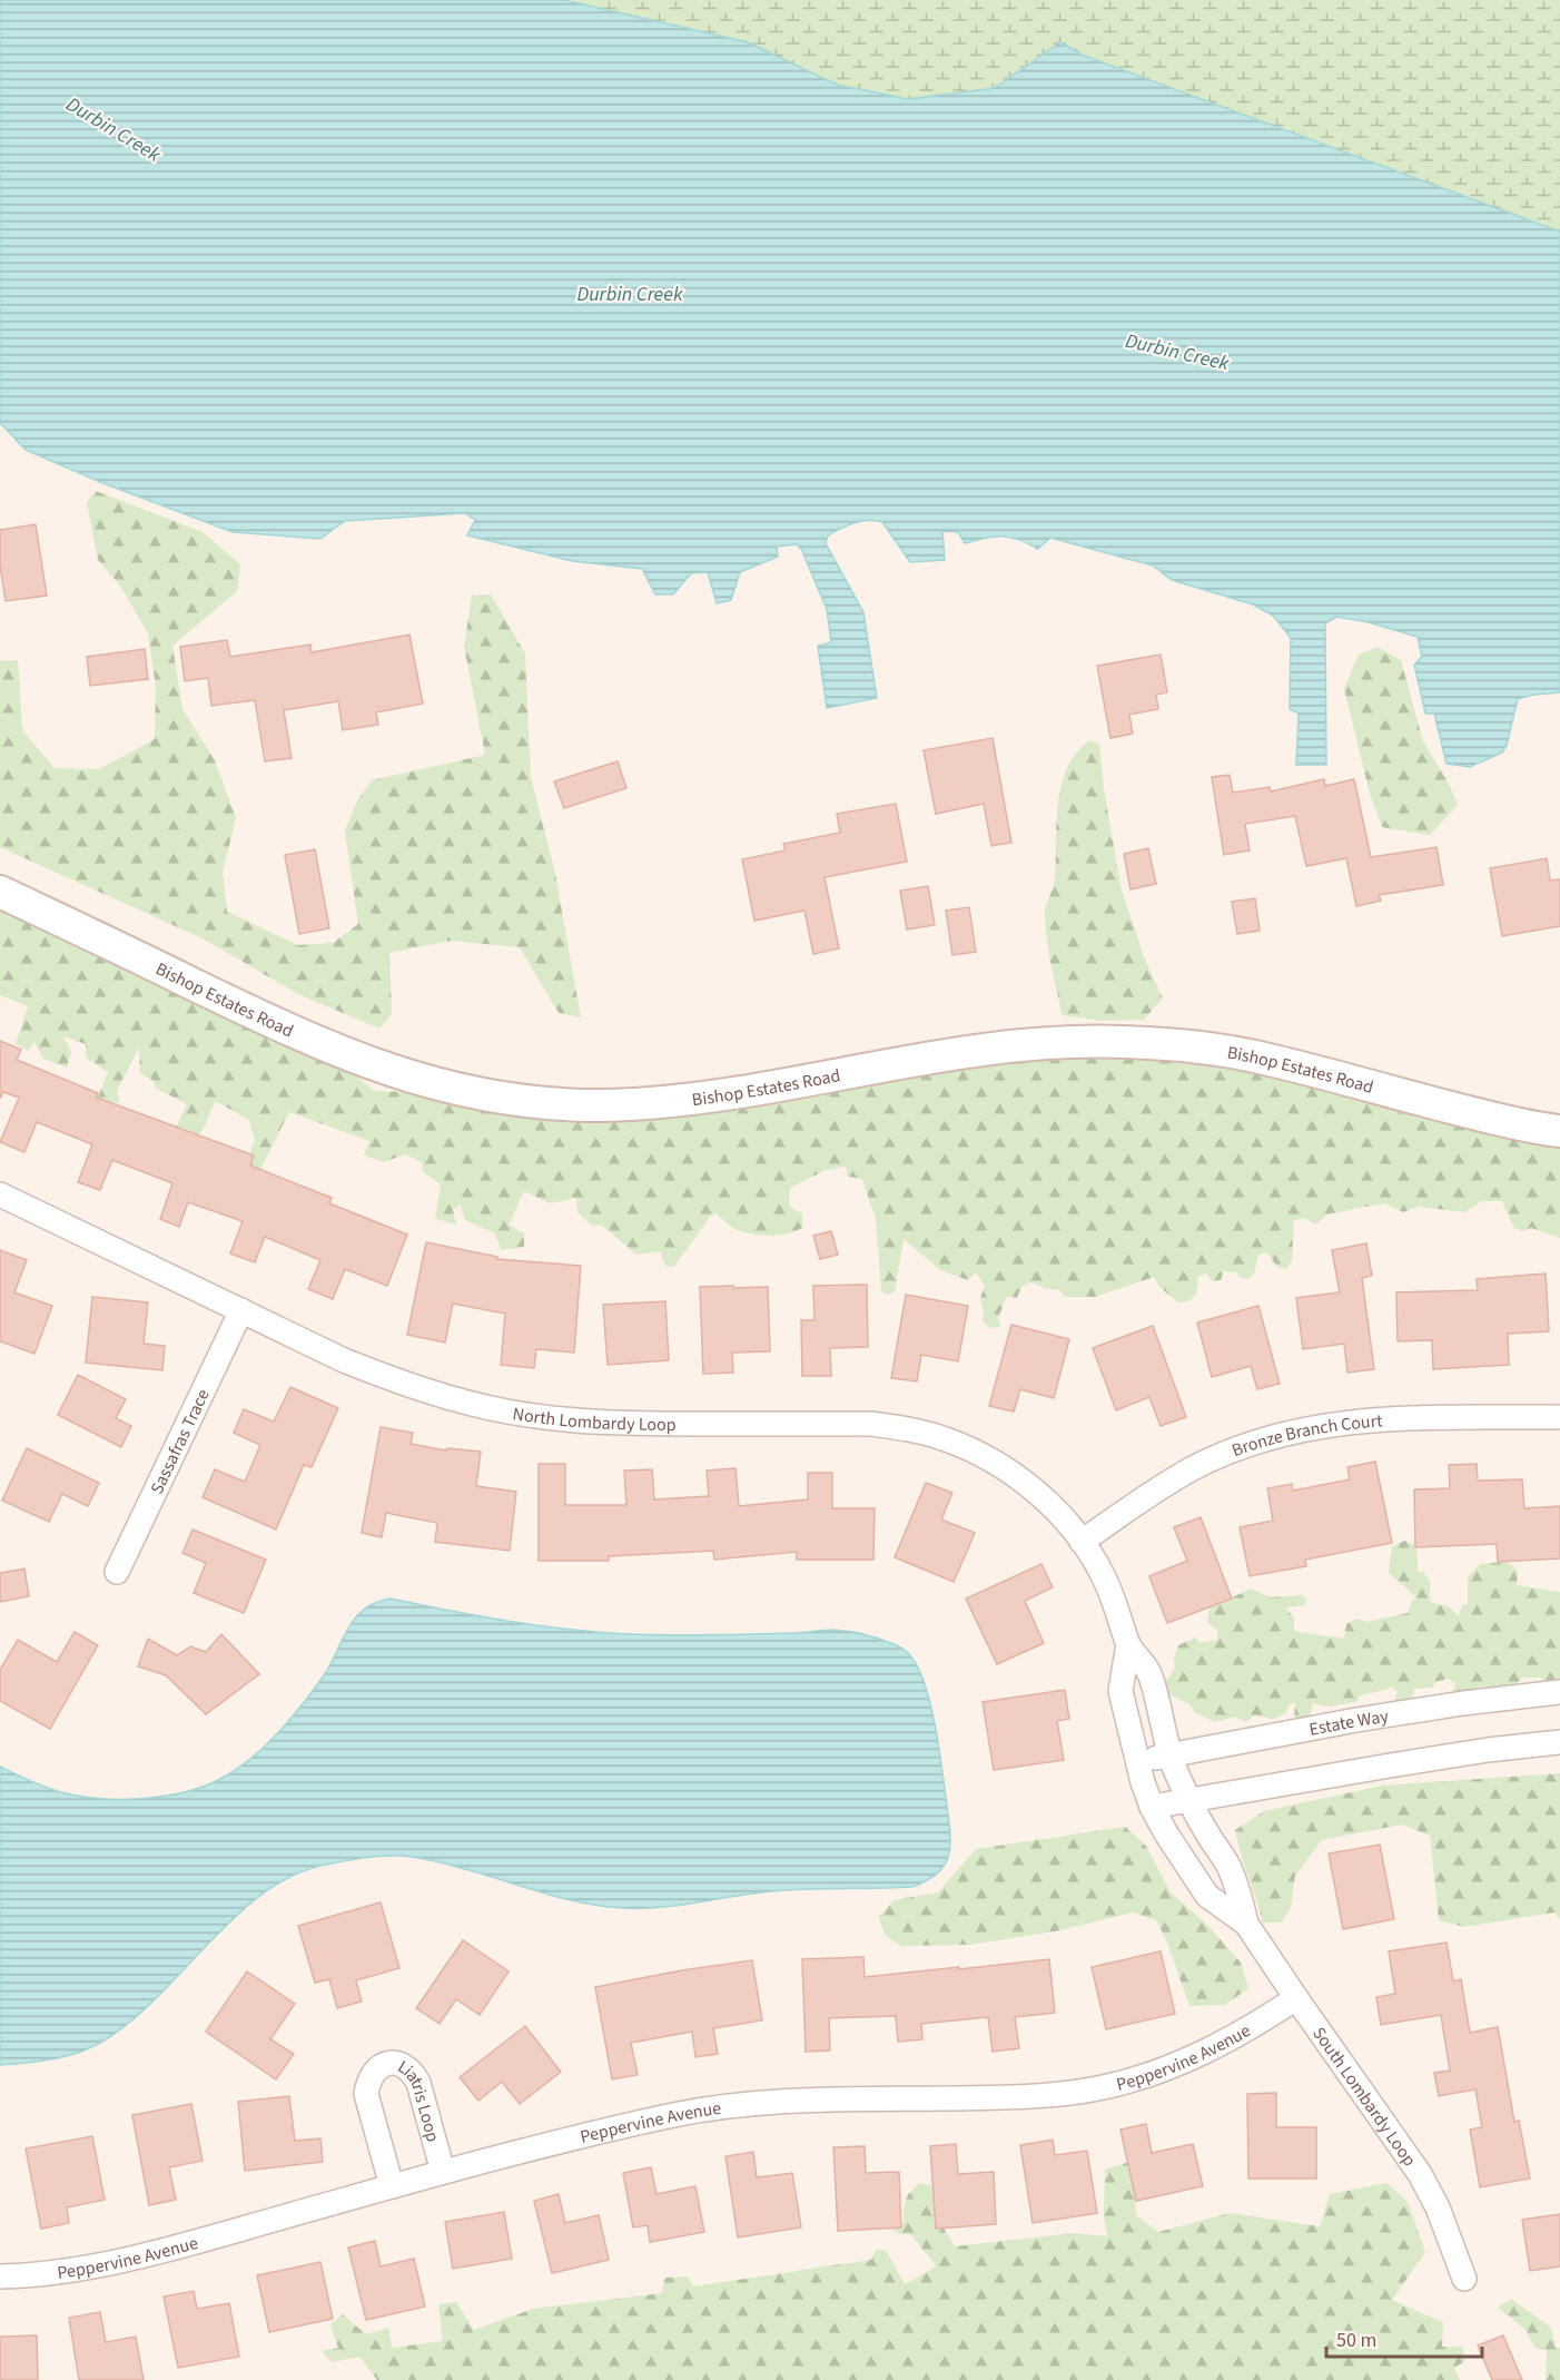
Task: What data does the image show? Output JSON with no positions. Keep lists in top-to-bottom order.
{
  "streets": {
    "street": [
      "Bishop Estates Road",
      "North Lombardy Loop",
      "Bronze Branch Court",
      "Sassafras Trace",
      "Estate Way",
      "Peppervine Avenue",
      "South Lombardy Loop",
      "Liatris Loop"
    ]
  },
  "crossings": [
    ["North Lombardy Loop", "Bronze Branch Court"],
    ["North Lombardy Loop", "Sassafras Trace"],
    ["North Lombardy Loop", "Estate Way"],
    ["North Lombardy Loop", "South Lombardy Loop"],
    ["Estate Way", "South Lombardy Loop"],
    ["Peppervine Avenue", "South Lombardy Loop"],
    ["Peppervine Avenue", "Liatris Loop"]
  ],
  "water": ["Durbin Creek"],
  "scale_bar": "50 m"
}
